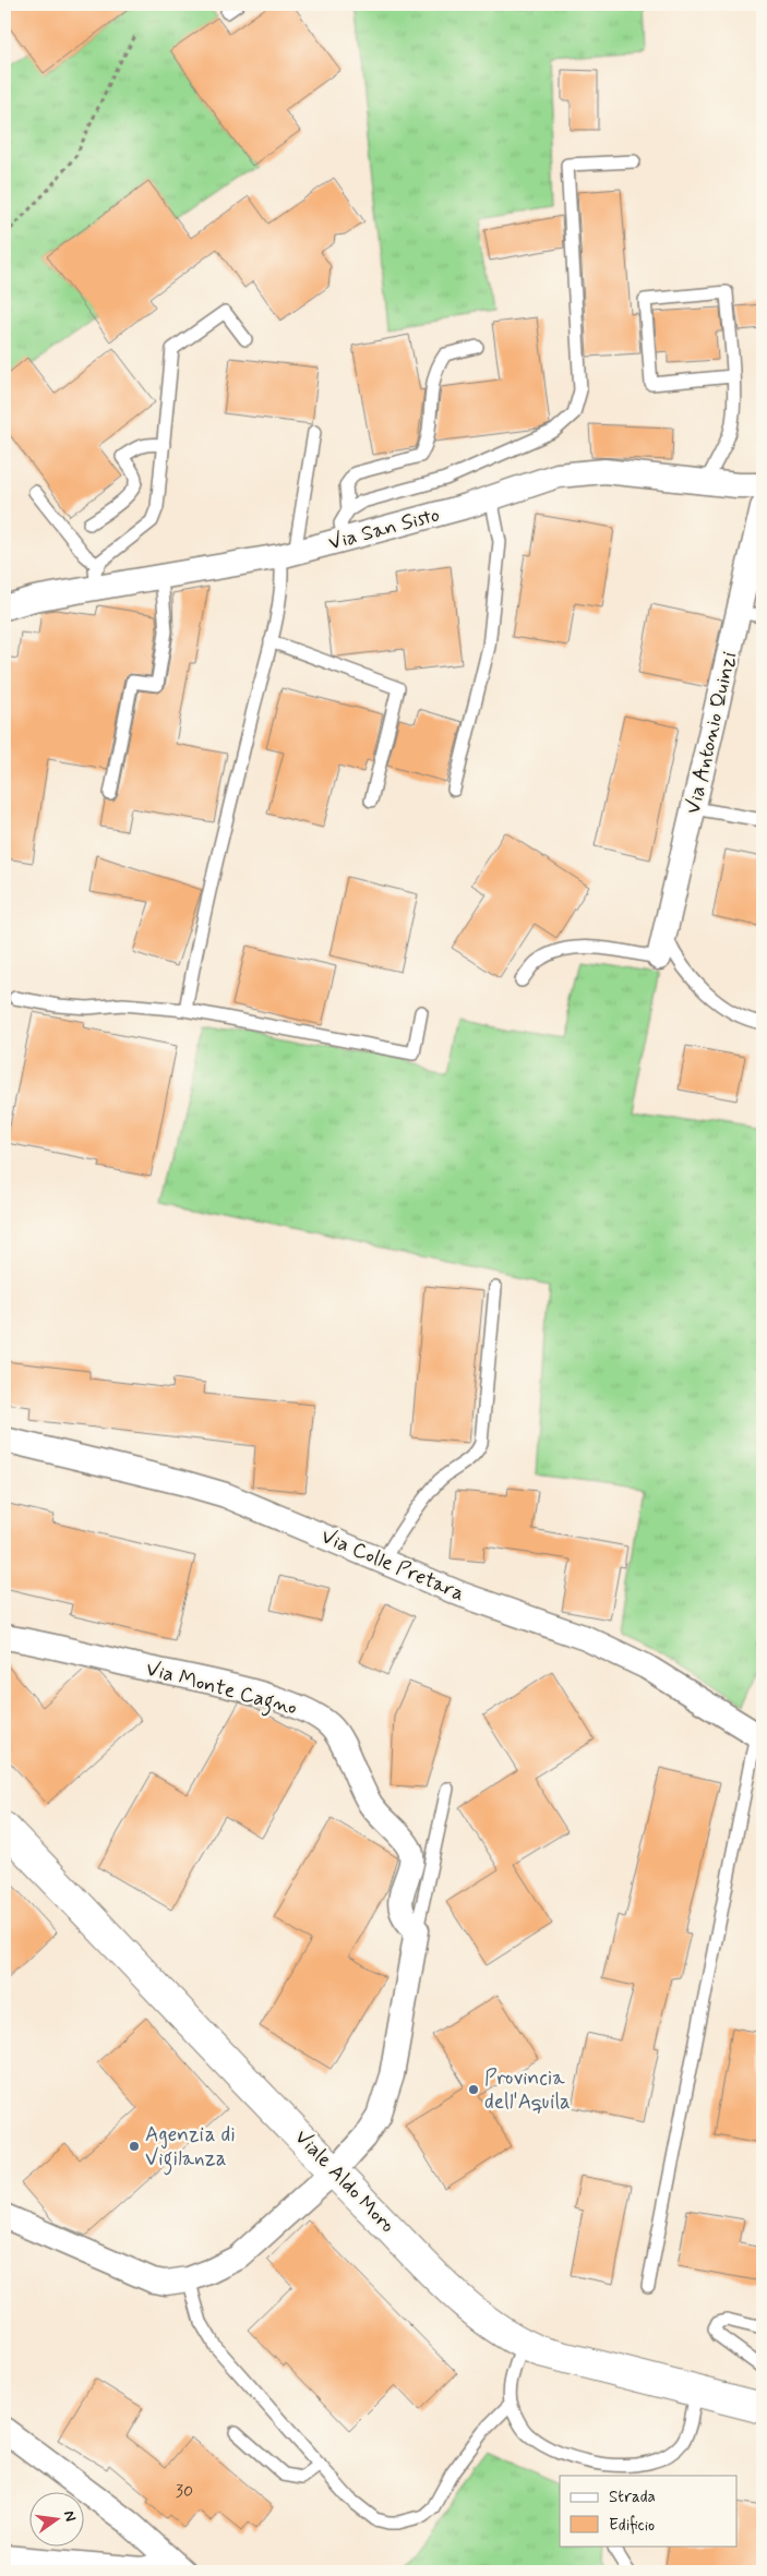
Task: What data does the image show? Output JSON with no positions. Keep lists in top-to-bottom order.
{
  "streets": {
    "street": [
      "Via San Sisto",
      "Via Antonio Quinzi",
      "Via Colle Pretara",
      "Via Monte Cagno",
      "Viale Aldo Moro"
    ]
  },
  "places": ["Provincia dell'Aquila", "Agenzia di Vigilanza"],
  "house_numbers": ["30"],
  "legend": ["Strada", "Edificio"],
  "north": "right"
}
